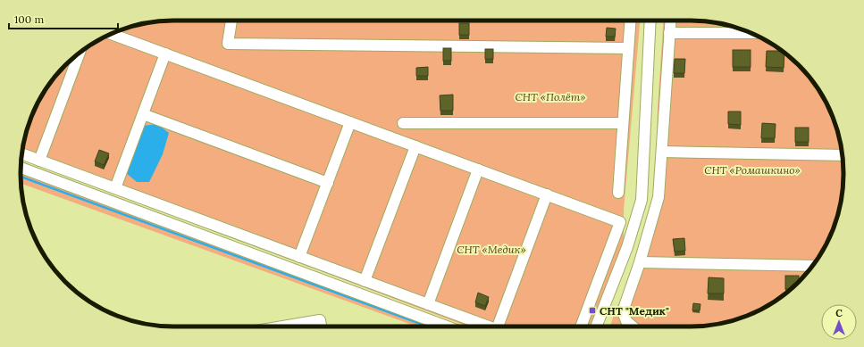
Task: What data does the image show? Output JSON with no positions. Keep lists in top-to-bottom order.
{
  "parks": ["СНТ «Полёт»", "СНТ «Ромашкино»", "СНТ «Медик»"],
  "places": {
    "transit": ["СНТ \"Медик\""]
  },
  "scale_bar": "100 m",
  "north": "top"
}
